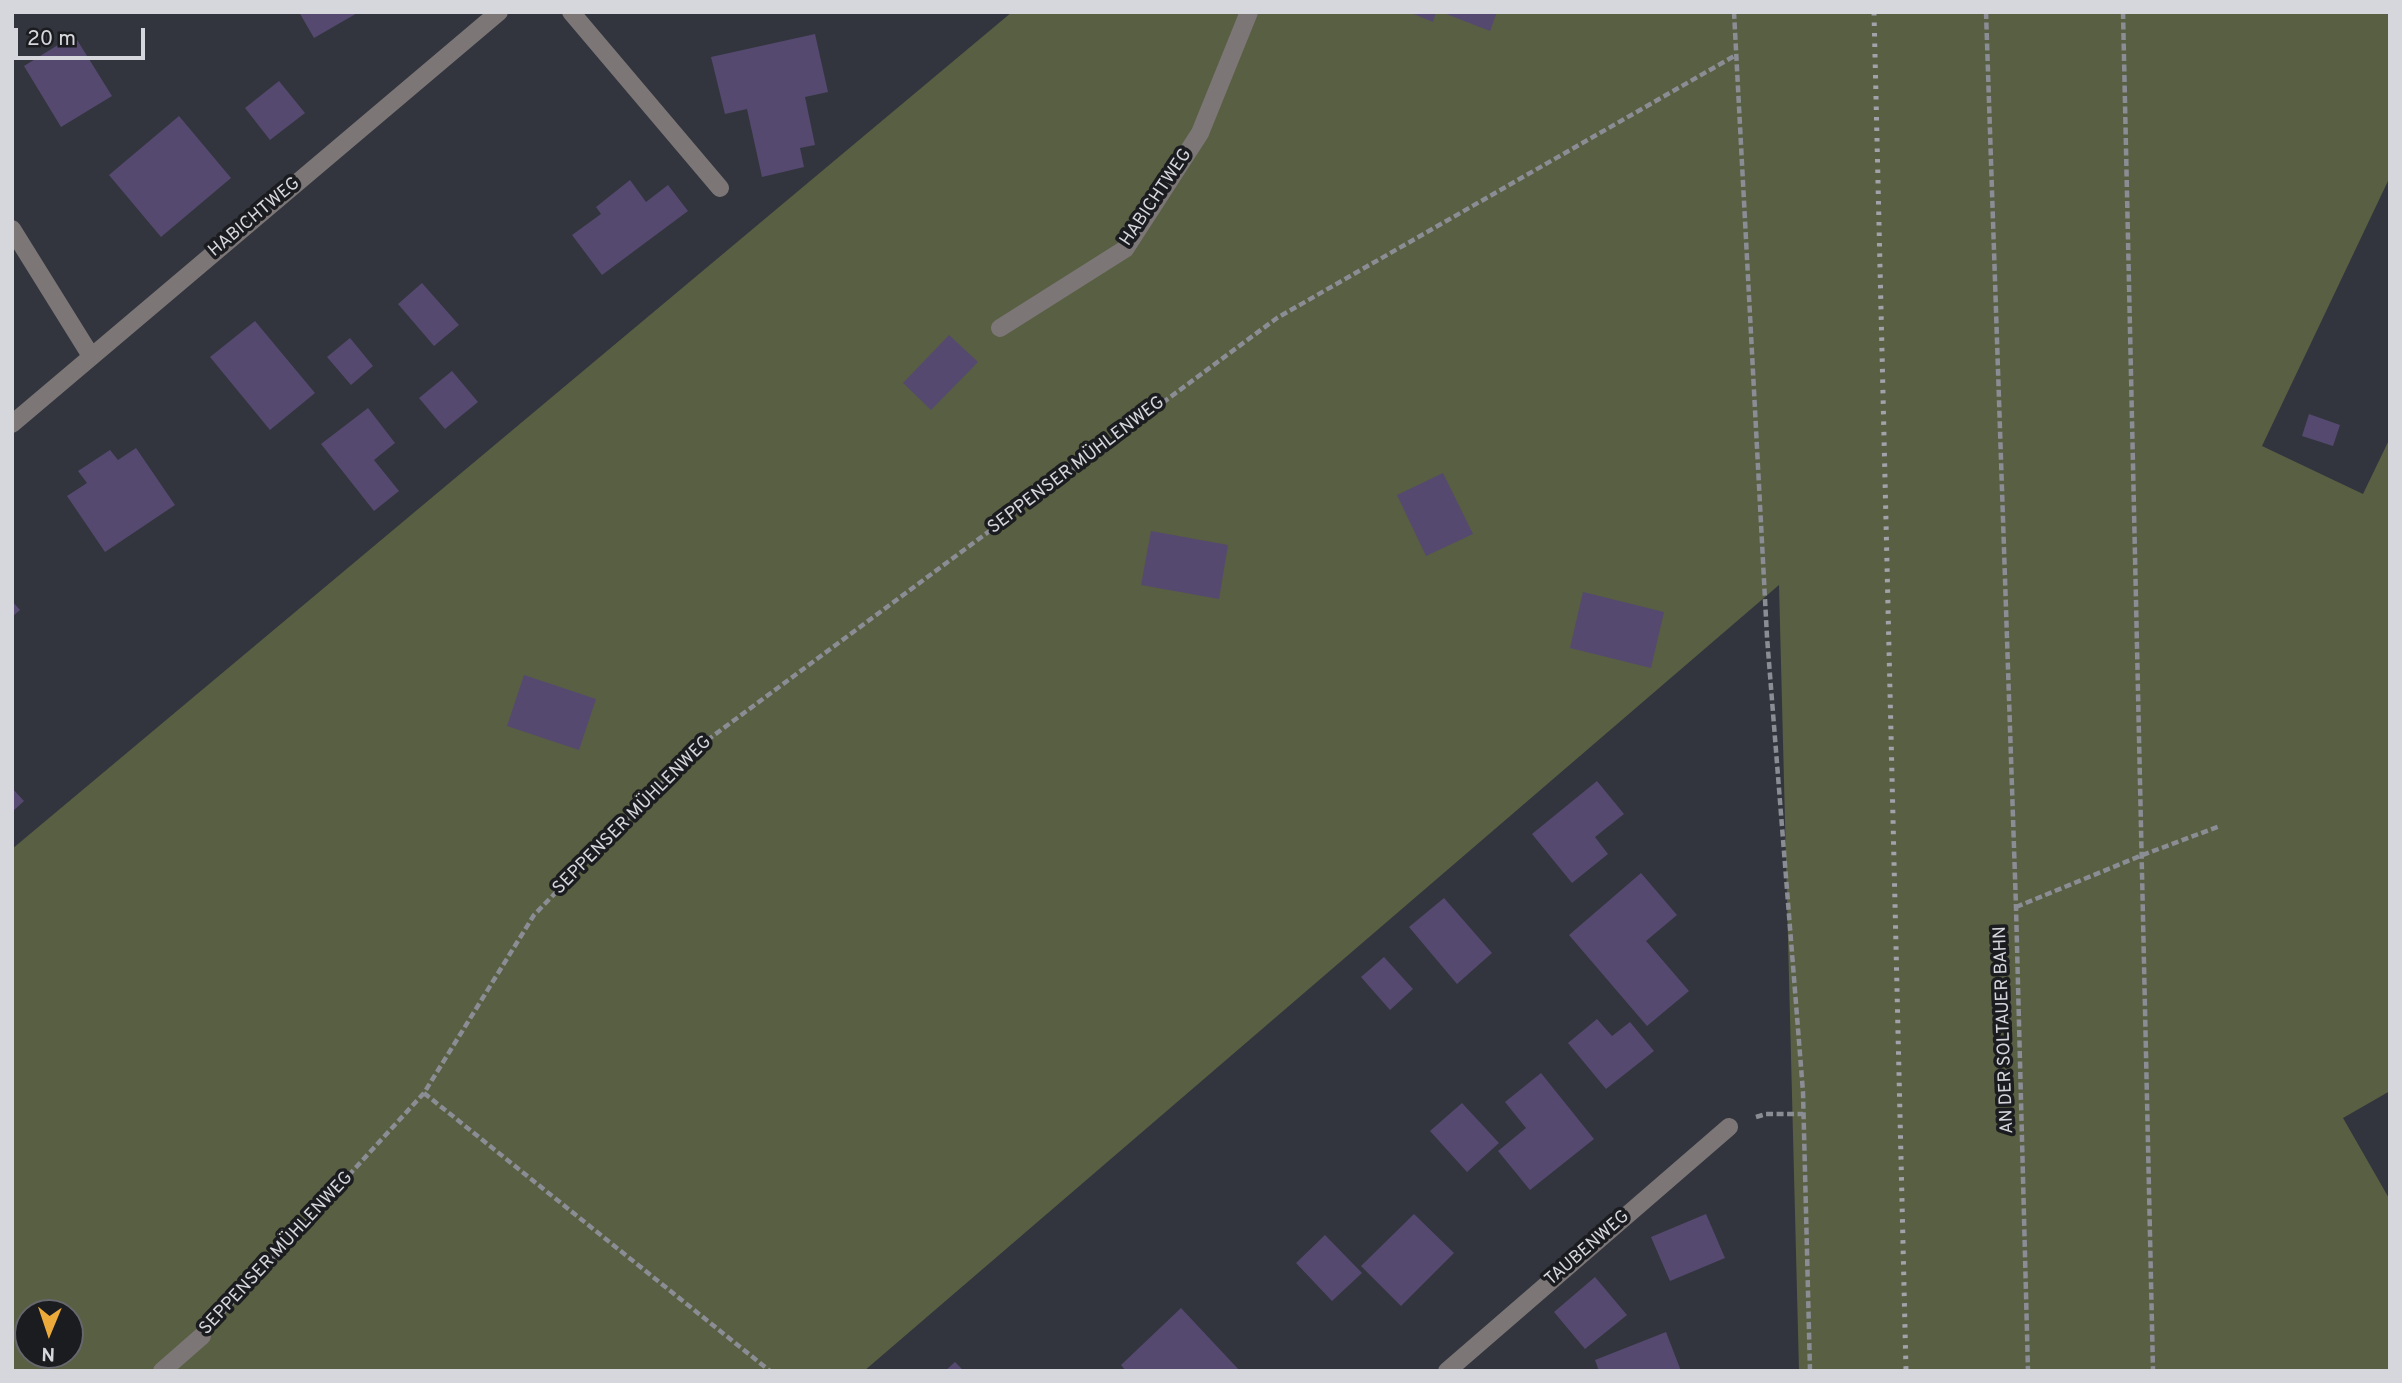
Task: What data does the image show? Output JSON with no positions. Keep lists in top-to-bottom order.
{
  "streets": {
    "street": ["HABICHTWEG", "SEPPENSER MÜHLENWEG", "TAUBENWEG"],
    "path": ["AN DER SOLTAUER BAHN"]
  },
  "scale_bar": "20 m",
  "north": "bottom"
}
